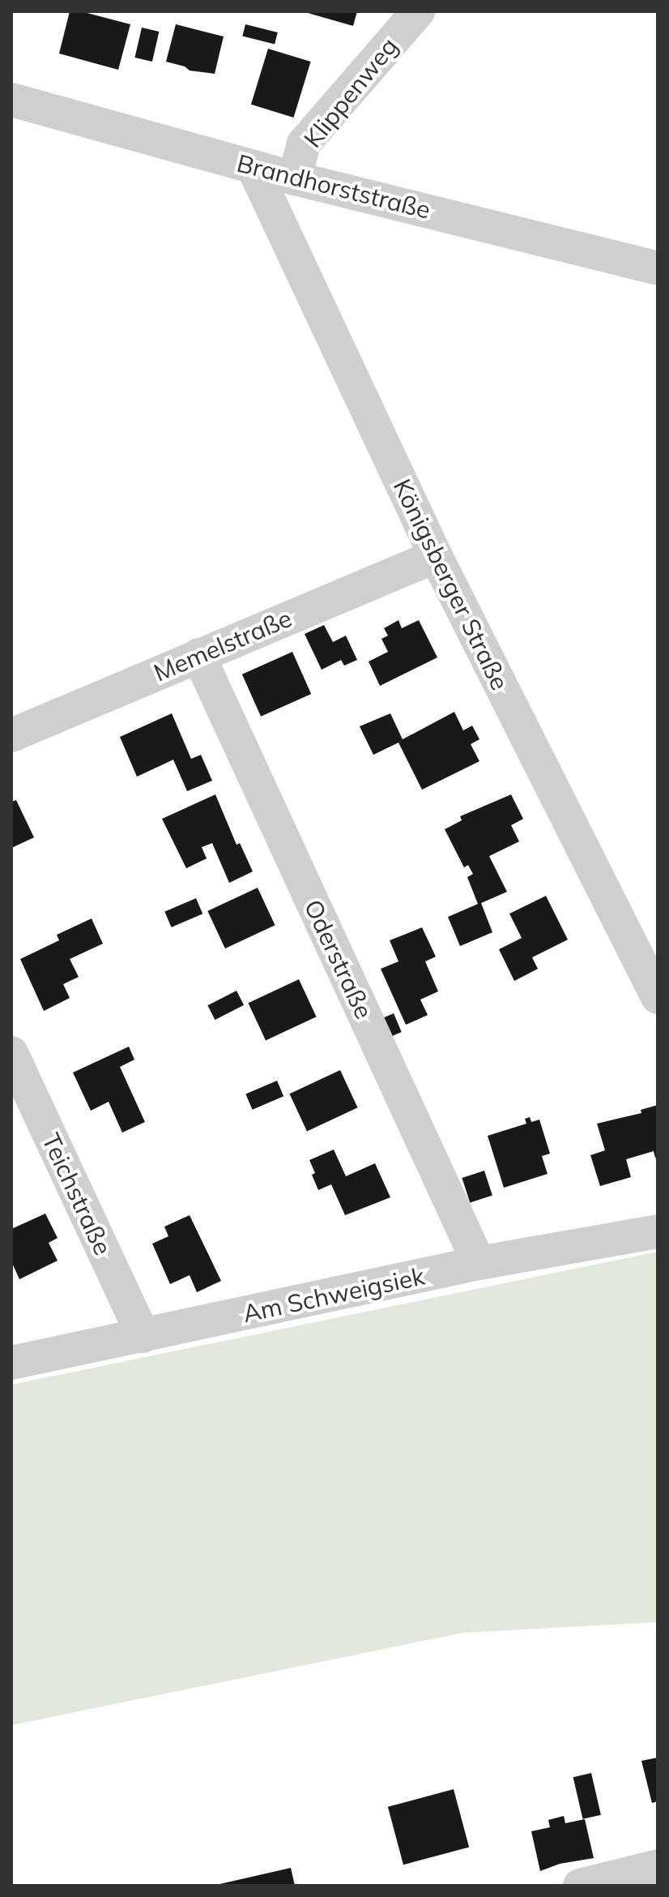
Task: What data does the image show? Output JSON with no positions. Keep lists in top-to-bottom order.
{
  "streets": {
    "street": [
      "Klippenweg",
      "Brandhorststraße",
      "Königsberger Straße",
      "Memelstraße",
      "Oderstraße",
      "Teichstraße",
      "Am Schweigsiek"
    ]
  },
  "crossings": [
    ["Klippenweg", "Brandhorststraße"],
    ["Brandhorststraße", "Königsberger Straße"],
    ["Königsberger Straße", "Memelstraße"],
    ["Memelstraße", "Oderstraße"],
    ["Oderstraße", "Am Schweigsiek"],
    ["Teichstraße", "Am Schweigsiek"]
  ]
}
